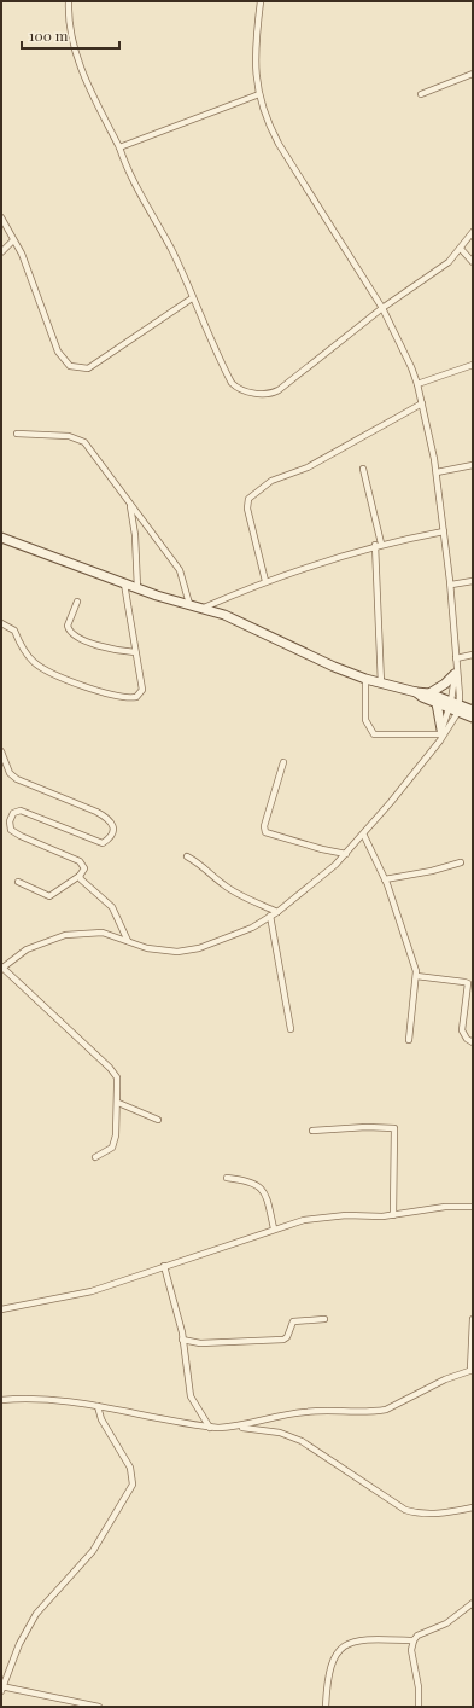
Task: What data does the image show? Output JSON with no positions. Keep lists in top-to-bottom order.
{
  "scale_bar": "100 m"
}
